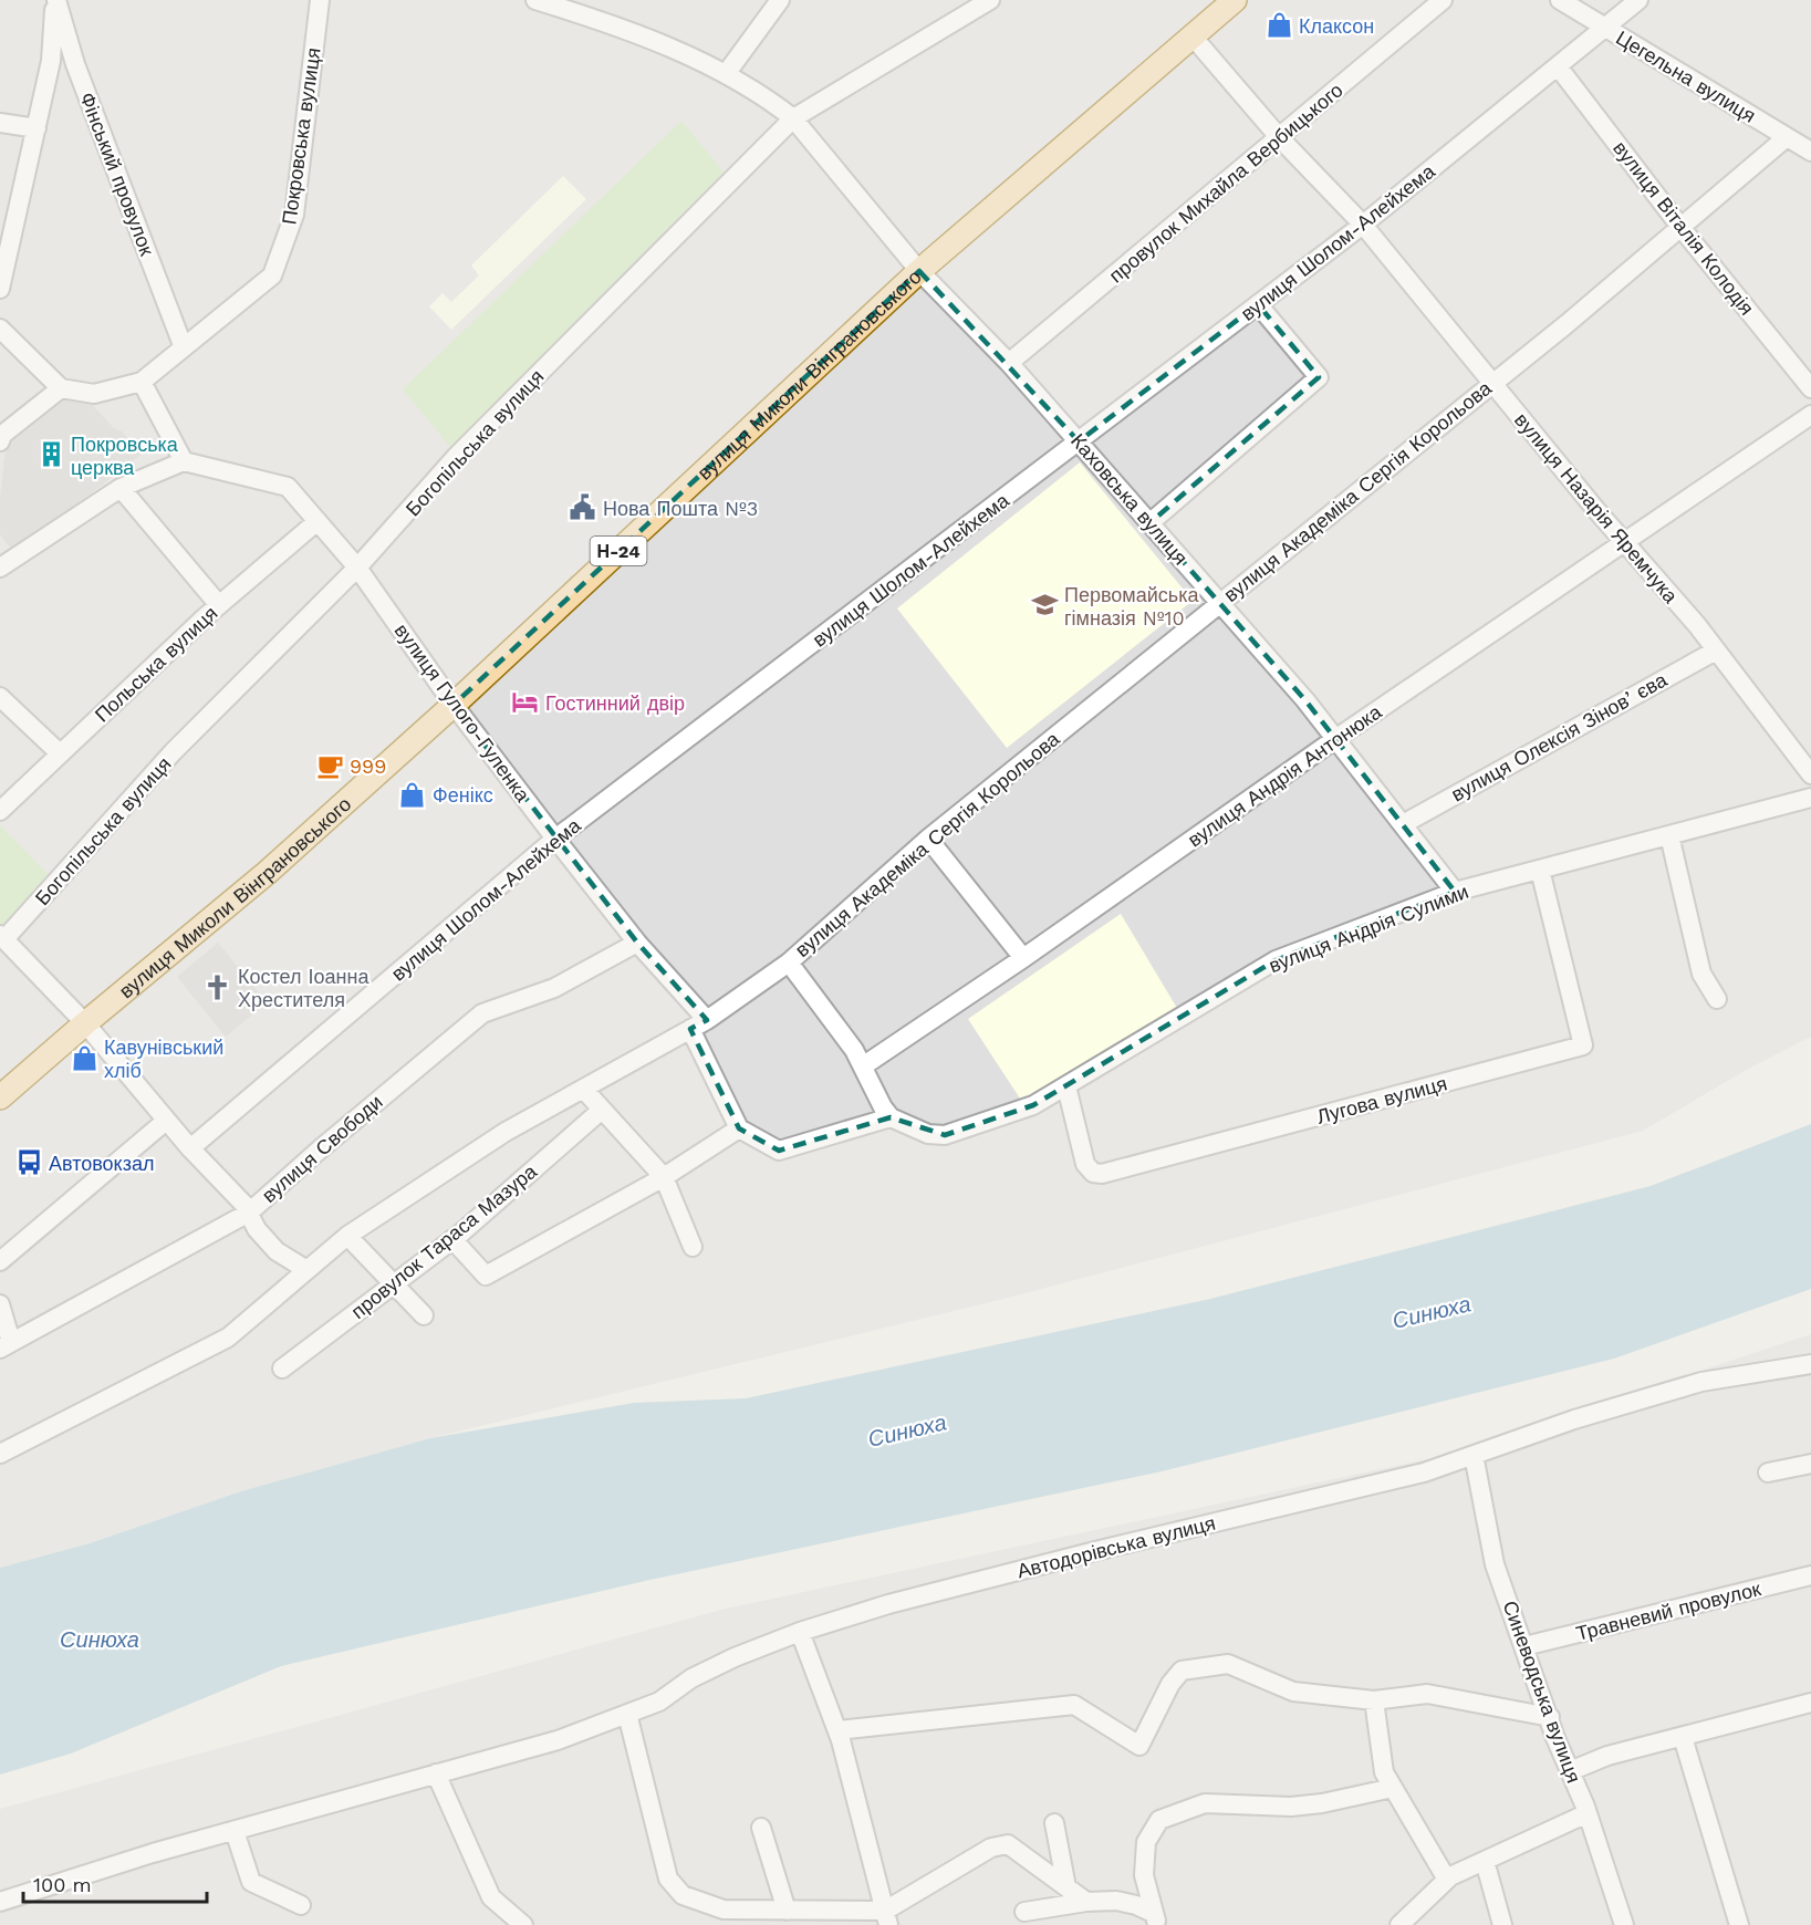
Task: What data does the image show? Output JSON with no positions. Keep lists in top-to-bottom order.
{
  "streets": {
    "main road": ["вулиця Миколи Вінграновського", "Н-24"],
    "street": [
      "Цегельна вулиця",
      "Покровська вулиця",
      "Фінський провулок",
      "провулок Михайла Вербицького",
      "вулиця Віталія Колодія",
      "вулиця Шолом-Алейхема",
      "Богопільська вулиця",
      "вулиця Академіка Сергія Корольова",
      "Каховська вулиця",
      "вулиця Назарія Яремчука",
      "Польська вулиця",
      "вулиця Гулого-Гуленка",
      "вулиця Олексія Зіновʼєва",
      "вулиця Андрія Антонюка",
      "вулиця Андрія Сулими",
      "Лугова вулиця",
      "вулиця Свободи",
      "провулок Тараса Мазура",
      "Автодорівська вулиця",
      "Травневий провулок",
      "Синеводська вулиця"
    ]
  },
  "crossings": [
    ["Цегельна вулиця", "вулиця Шолом-Алейхема"],
    ["Цегельна вулиця", "вулиця Академіка Сергія Корольова"],
    ["Покровська вулиця", "Фінський провулок"],
    ["провулок Михайла Вербицького", "Каховська вулиця"],
    ["провулок Михайла Вербицького", "вулиця Назарія Яремчука"],
    ["вулиця Віталія Колодія", "вулиця Шолом-Алейхема"],
    ["вулиця Віталія Колодія", "вулиця Академіка Сергія Корольова"],
    ["вулиця Шолом-Алейхема", "Каховська вулиця"],
    ["вулиця Шолом-Алейхема", "вулиця Назарія Яремчука"],
    ["вулиця Шолом-Алейхема", "вулиця Гулого-Гуленка"],
    ["вулиця Миколи Вінграновського", "Каховська вулиця"],
    ["вулиця Миколи Вінграновського", "вулиця Назарія Яремчука"],
    ["вулиця Миколи Вінграновського", "вулиця Гулого-Гуленка"],
    ["Богопільська вулиця", "Каховська вулиця"],
    ["Богопільська вулиця", "вулиця Гулого-Гуленка"],
    ["вулиця Академіка Сергія Корольова", "Каховська вулиця"],
    ["вулиця Академіка Сергія Корольова", "вулиця Назарія Яремчука"],
    ["вулиця Академіка Сергія Корольова", "вулиця Гулого-Гуленка"],
    ["Каховська вулиця", "вулиця Олексія Зіновʼєва"],
    ["Каховська вулиця", "вулиця Андрія Антонюка"],
    ["Каховська вулиця", "вулиця Андрія Сулими"],
    ["вулиця Назарія Яремчука", "вулиця Олексія Зіновʼєва"],
    ["вулиця Назарія Яремчука", "вулиця Андрія Антонюка"],
    ["Польська вулиця", "вулиця Гулого-Гуленка"],
    ["вулиця Гулого-Гуленка", "вулиця Свободи"],
    ["вулиця Андрія Сулими", "Лугова вулиця"],
    ["Автодорівська вулиця", "Синеводська вулиця"],
    ["Травневий провулок", "Синеводська вулиця"]
  ],
  "water": ["Синюха"],
  "places": {
    "shop": ["Клаксон", "Фенікс", "Кавунівський хліб"],
    "building": ["Покровська церква"],
    "public building": ["Нова Пошта №3"],
    "school or university": ["Первомайська гімназія №10"],
    "hotel": ["Гостинний двір"],
    "cafe": ["999"],
    "church": ["Костел Іоанна Хрестителя"],
    "bus stop": ["Автовокзал"]
  },
  "scale_bar": "100 m"
}
